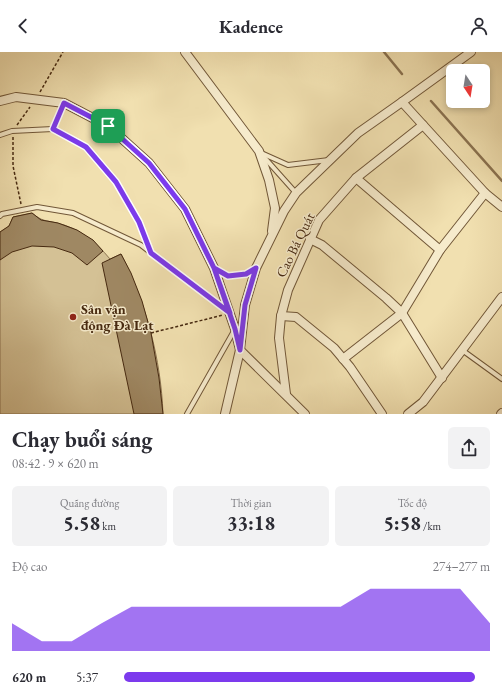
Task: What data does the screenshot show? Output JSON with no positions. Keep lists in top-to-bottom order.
{
  "streets": {
    "street": ["Cao Bá Quát"]
  },
  "places": ["Sân vận động Đà Lạt"],
  "north": "bottom",
  "page": {
    "header": "Kadence",
    "heading": ["Chạy buổi sáng", "08:42 · 9 × 620 m"],
    "stats": [
      ["Quãng đường", "5.58 km"],
      ["Thời gian", "33:18"],
      ["Tốc độ", "5:58 /km"]
    ],
    "chart": ["Độ cao", "274–277 m"],
    "list": [
      {
        "name": "620 m",
        "note": "5:37"
      }
    ]
  }
}
